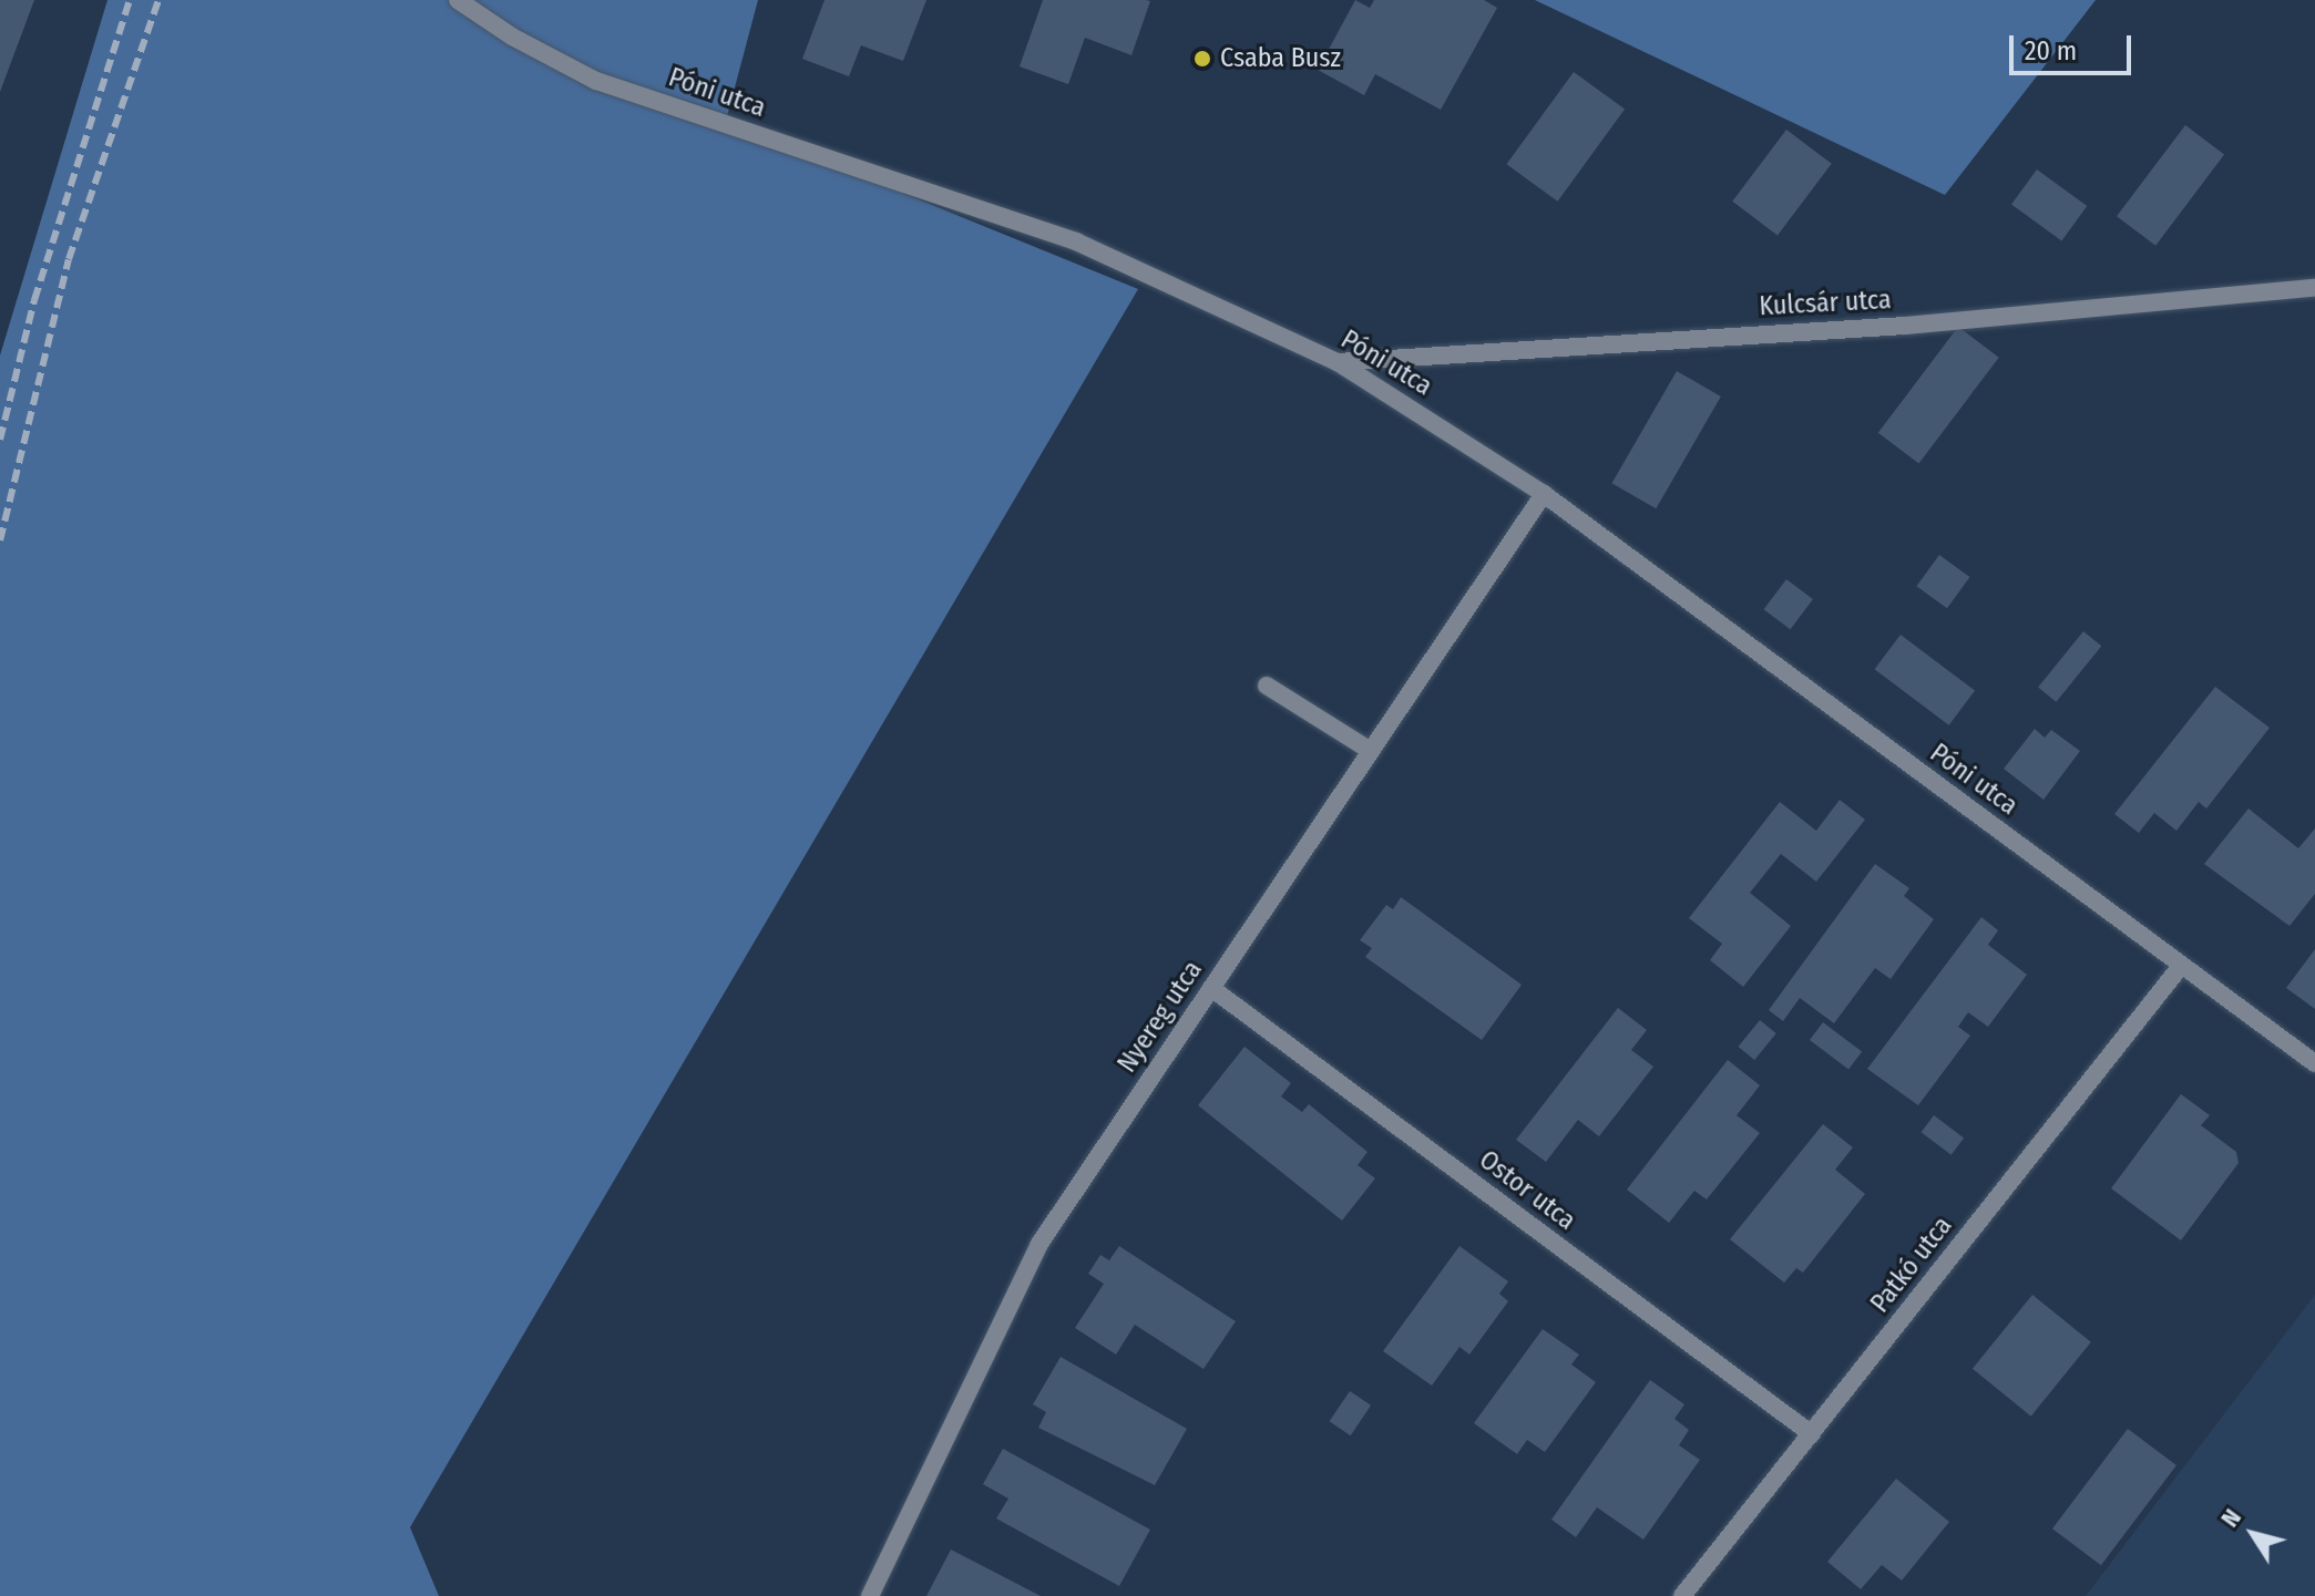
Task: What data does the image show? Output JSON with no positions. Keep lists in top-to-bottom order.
{
  "streets": {
    "street": [
      "Póni utca",
      "Kulcsár utca",
      "Nyereg utca",
      "Ostor utca",
      "Patkó utca"
    ]
  },
  "crossings": [
    ["Póni utca", "Kulcsár utca"],
    ["Póni utca", "Nyereg utca"],
    ["Póni utca", "Patkó utca"],
    ["Nyereg utca", "Ostor utca"],
    ["Ostor utca", "Patkó utca"]
  ],
  "places": ["Csaba Busz"],
  "scale_bar": "20 m",
  "north": "top left"
}
